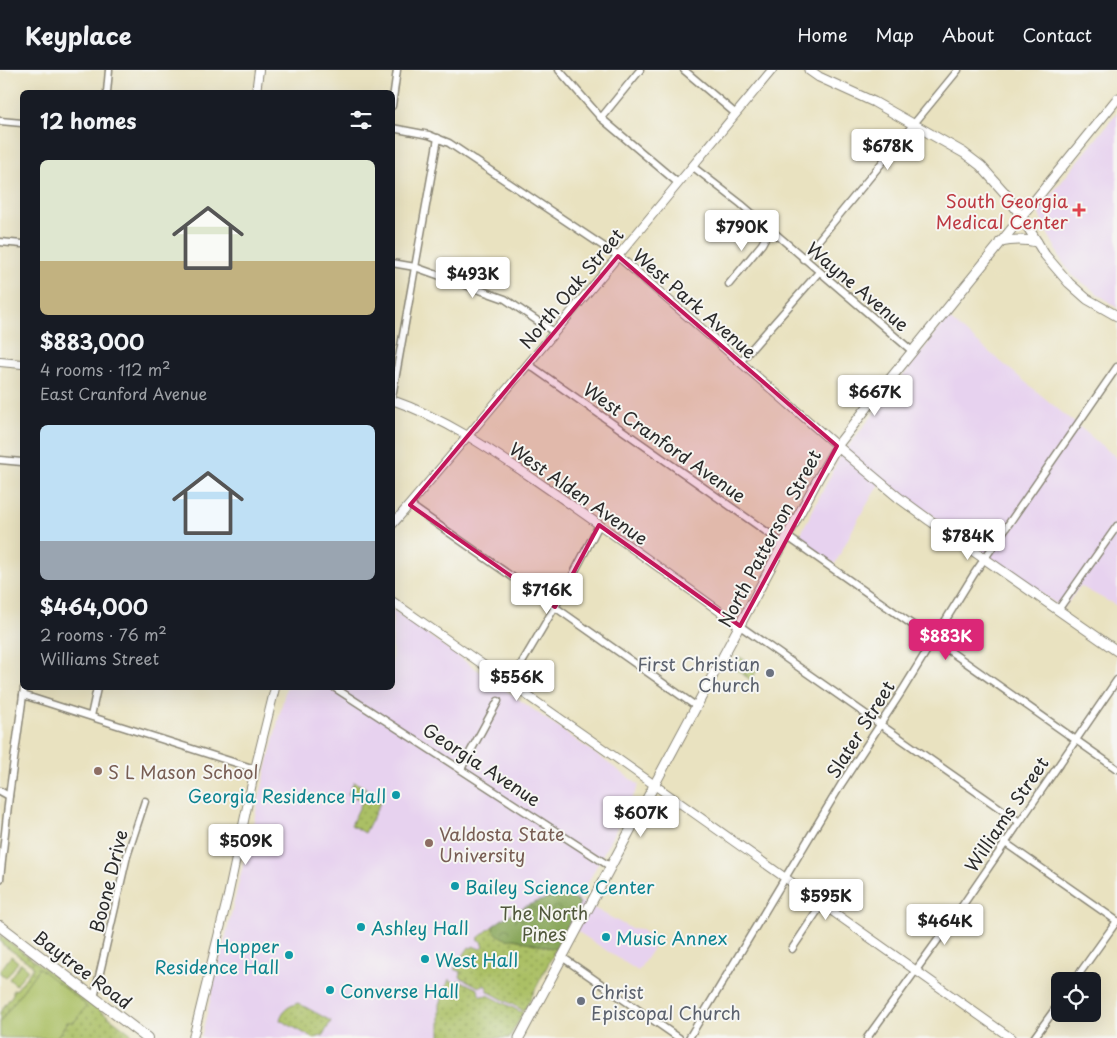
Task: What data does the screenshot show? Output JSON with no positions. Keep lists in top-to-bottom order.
{
  "streets": {
    "main road": ["North Patterson Street", "Baytree Road"],
    "street": [
      "Wayne Avenue",
      "North Oak Street",
      "West Park Avenue",
      "West Cranford Avenue",
      "West Alden Avenue",
      "Slater Street",
      "Georgia Avenue",
      "Williams Street",
      "Boone Drive"
    ]
  },
  "crossings": [
    ["Wayne Avenue", "North Oak Street"],
    ["Wayne Avenue", "North Patterson Street"],
    ["North Oak Street", "West Park Avenue"],
    ["North Oak Street", "West Cranford Avenue"],
    ["North Oak Street", "West Alden Avenue"],
    ["West Park Avenue", "North Patterson Street"],
    ["West Cranford Avenue", "North Patterson Street"],
    ["West Cranford Avenue", "Slater Street"],
    ["West Cranford Avenue", "Williams Street"],
    ["West Alden Avenue", "North Patterson Street"],
    ["North Patterson Street", "Georgia Avenue"],
    ["Boone Drive", "Baytree Road"]
  ],
  "parks": ["The North Pines"],
  "places": {
    "health": ["South Georgia Medical Center"],
    "other": [
      "First Christian Church",
      "S L Mason School",
      "Georgia Residence Hall",
      "Valdosta State University",
      "Bailey Science Center",
      "Ashley Hall",
      "Music Annex",
      "Hopper Residence Hall",
      "West Hall",
      "Converse Hall",
      "Christ Episcopal Church"
    ]
  },
  "page": {
    "header": "Keyplace",
    "nav": [
      "Home",
      "Map",
      "About",
      "Contact"
    ],
    "heading": "12 homes",
    "price": [
      "$678K",
      "$790K",
      "$493K",
      "$667K",
      "$784K",
      "$716K",
      "$883K",
      "$556K",
      "$607K",
      "$509K",
      "$595K",
      "$464K"
    ],
    "list": [
      {
        "name": "$883,000",
        "note": "4 rooms · 112 m² · East Cranford Avenue"
      },
      {
        "name": "$464,000",
        "note": "2 rooms · 76 m² · Williams Street"
      }
    ]
  }
}
